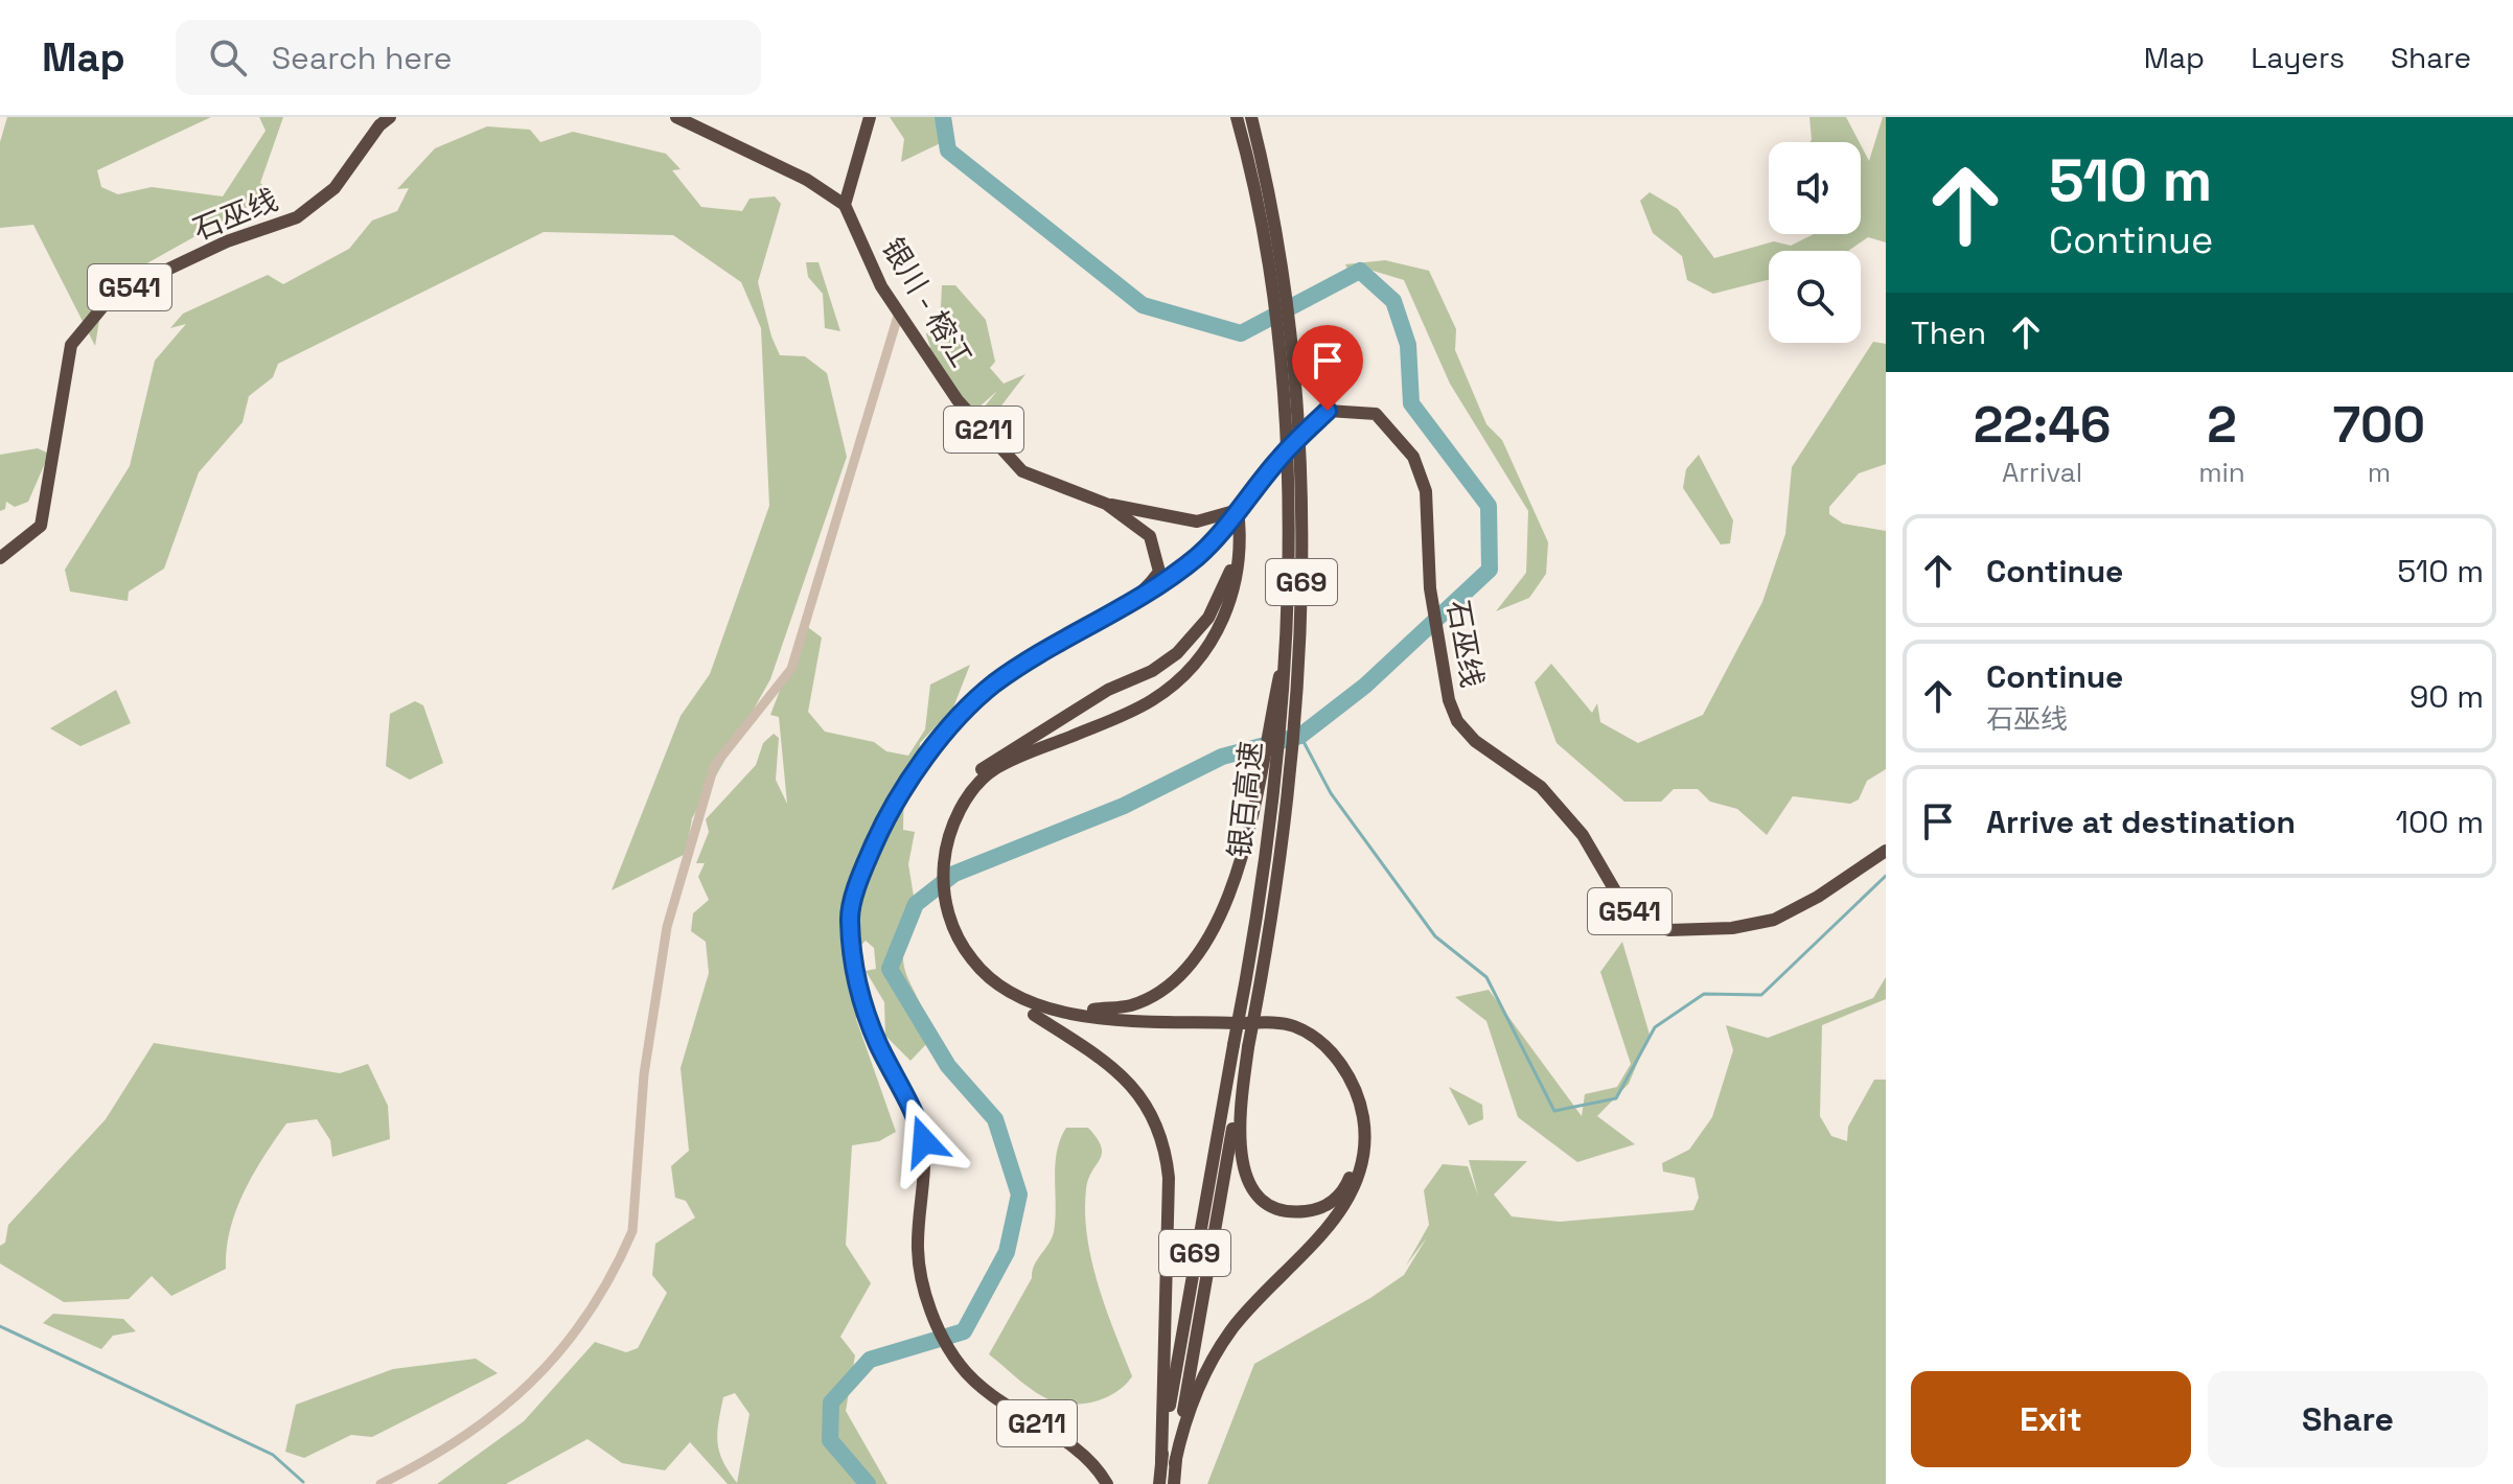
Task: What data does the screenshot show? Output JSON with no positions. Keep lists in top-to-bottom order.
{
  "streets": {
    "highway": [
      "石巫线",
      "G541",
      "银川 - 榕江",
      "G211",
      "G69",
      "银百高速"
    ]
  },
  "crossings": [
    ["银川 - 榕江", "G211"]
  ],
  "page": {
    "header": "Map",
    "search": "Search here",
    "nav": ["Map", "Layers", "Share"],
    "turn": ["510 m", "Continue"],
    "then": "Then",
    "eta": [
      "22:46",
      "Arrival",
      "2",
      "min",
      "700",
      "m"
    ],
    "list": [
      {
        "name": "Continue",
        "value": "510 m"
      },
      {
        "name": "Continue",
        "note": "石巫线",
        "value": "90 m"
      },
      {
        "name": "Arrive at destination",
        "value": "100 m"
      }
    ],
    "buttons": ["Exit", "Share"]
  }
}
